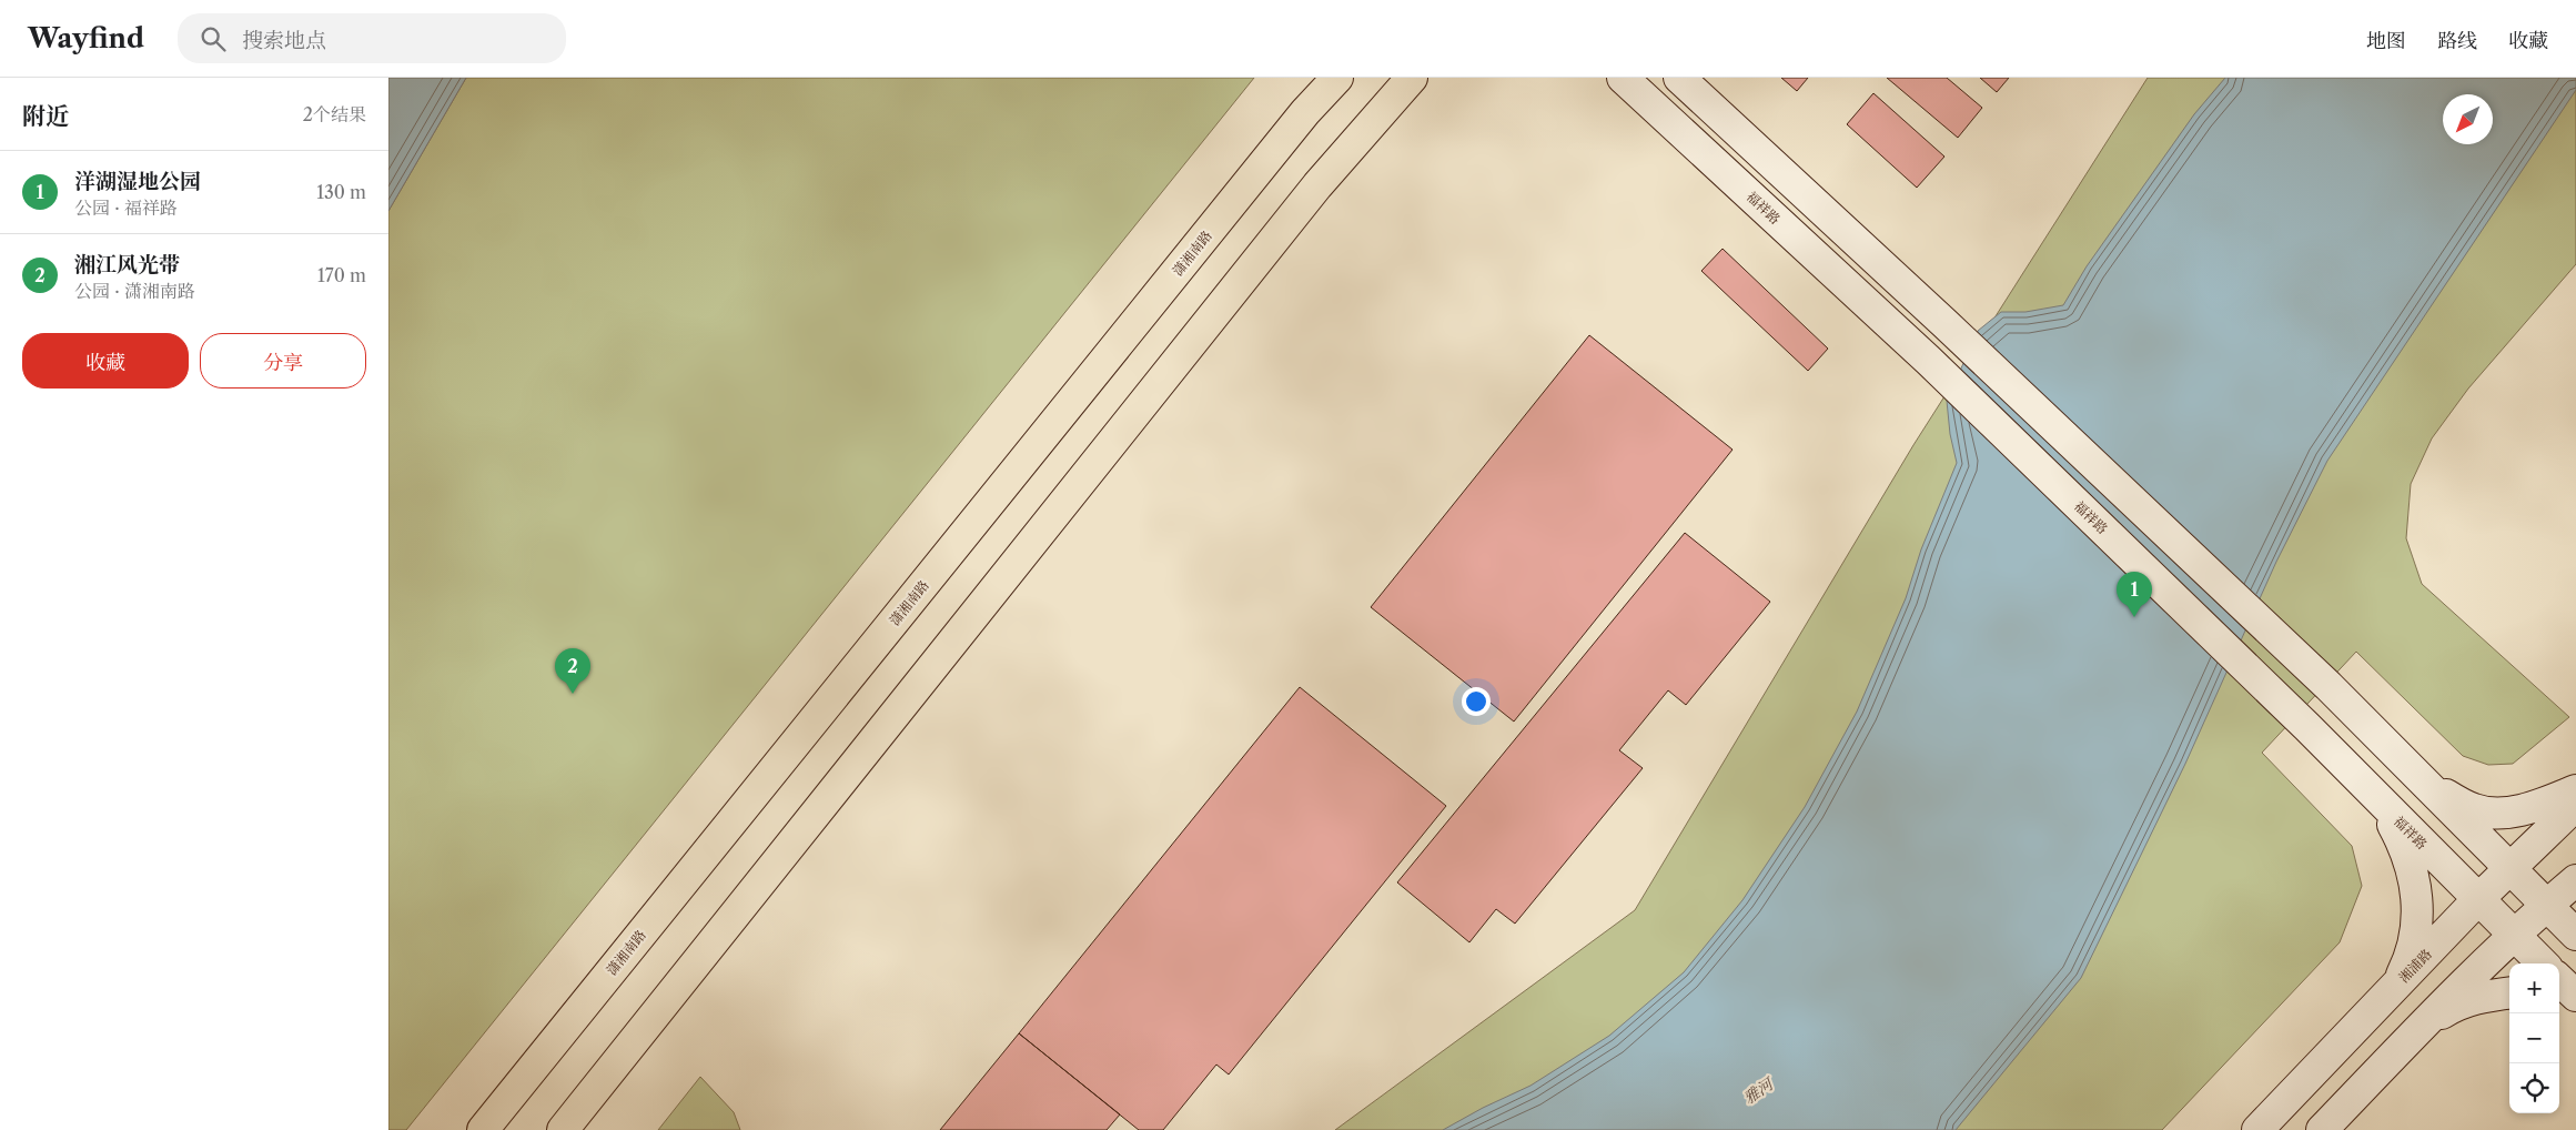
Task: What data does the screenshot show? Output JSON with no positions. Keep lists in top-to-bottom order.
{
  "streets": {
    "main road": ["福祥路", "潇湘南路", "湘浦路"]
  },
  "crossings": [
    ["福祥路", "湘浦路"]
  ],
  "water": ["雅河"],
  "north": "bottom left",
  "page": {
    "header": "Wayfind",
    "search": "搜索地点",
    "nav": ["地图", "路线", "收藏"],
    "heading": ["附近", "2个结果"],
    "list": [
      {
        "mark": "1",
        "name": "洋湖湿地公园",
        "note": "公园 · 福祥路",
        "value": "130 m"
      },
      {
        "mark": "2",
        "name": "湘江风光带",
        "note": "公园 · 潇湘南路",
        "value": "170 m"
      }
    ],
    "buttons": ["收藏", "分享"],
    "pins": ["1", "2"],
    "map_buttons": ["+", "−"]
  }
}
